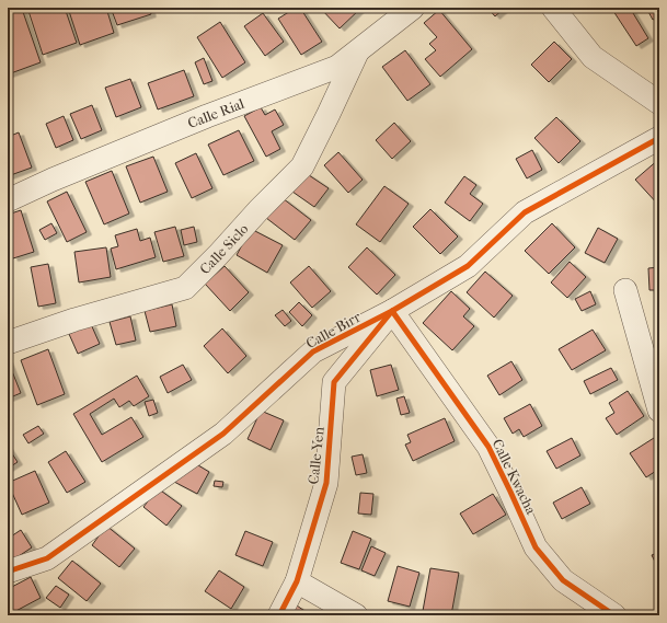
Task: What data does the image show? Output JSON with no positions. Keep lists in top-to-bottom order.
{
  "streets": {
    "street": [
      "Calle Rial",
      "Calle Siclo",
      "Calle Birr",
      "Calle Yen",
      "Calle Kwacha"
    ]
  },
  "crossings": [
    ["Calle Rial", "Calle Siclo"],
    ["Calle Birr", "Calle Yen"],
    ["Calle Birr", "Calle Kwacha"],
    ["Calle Yen", "Calle Kwacha"]
  ]
}
